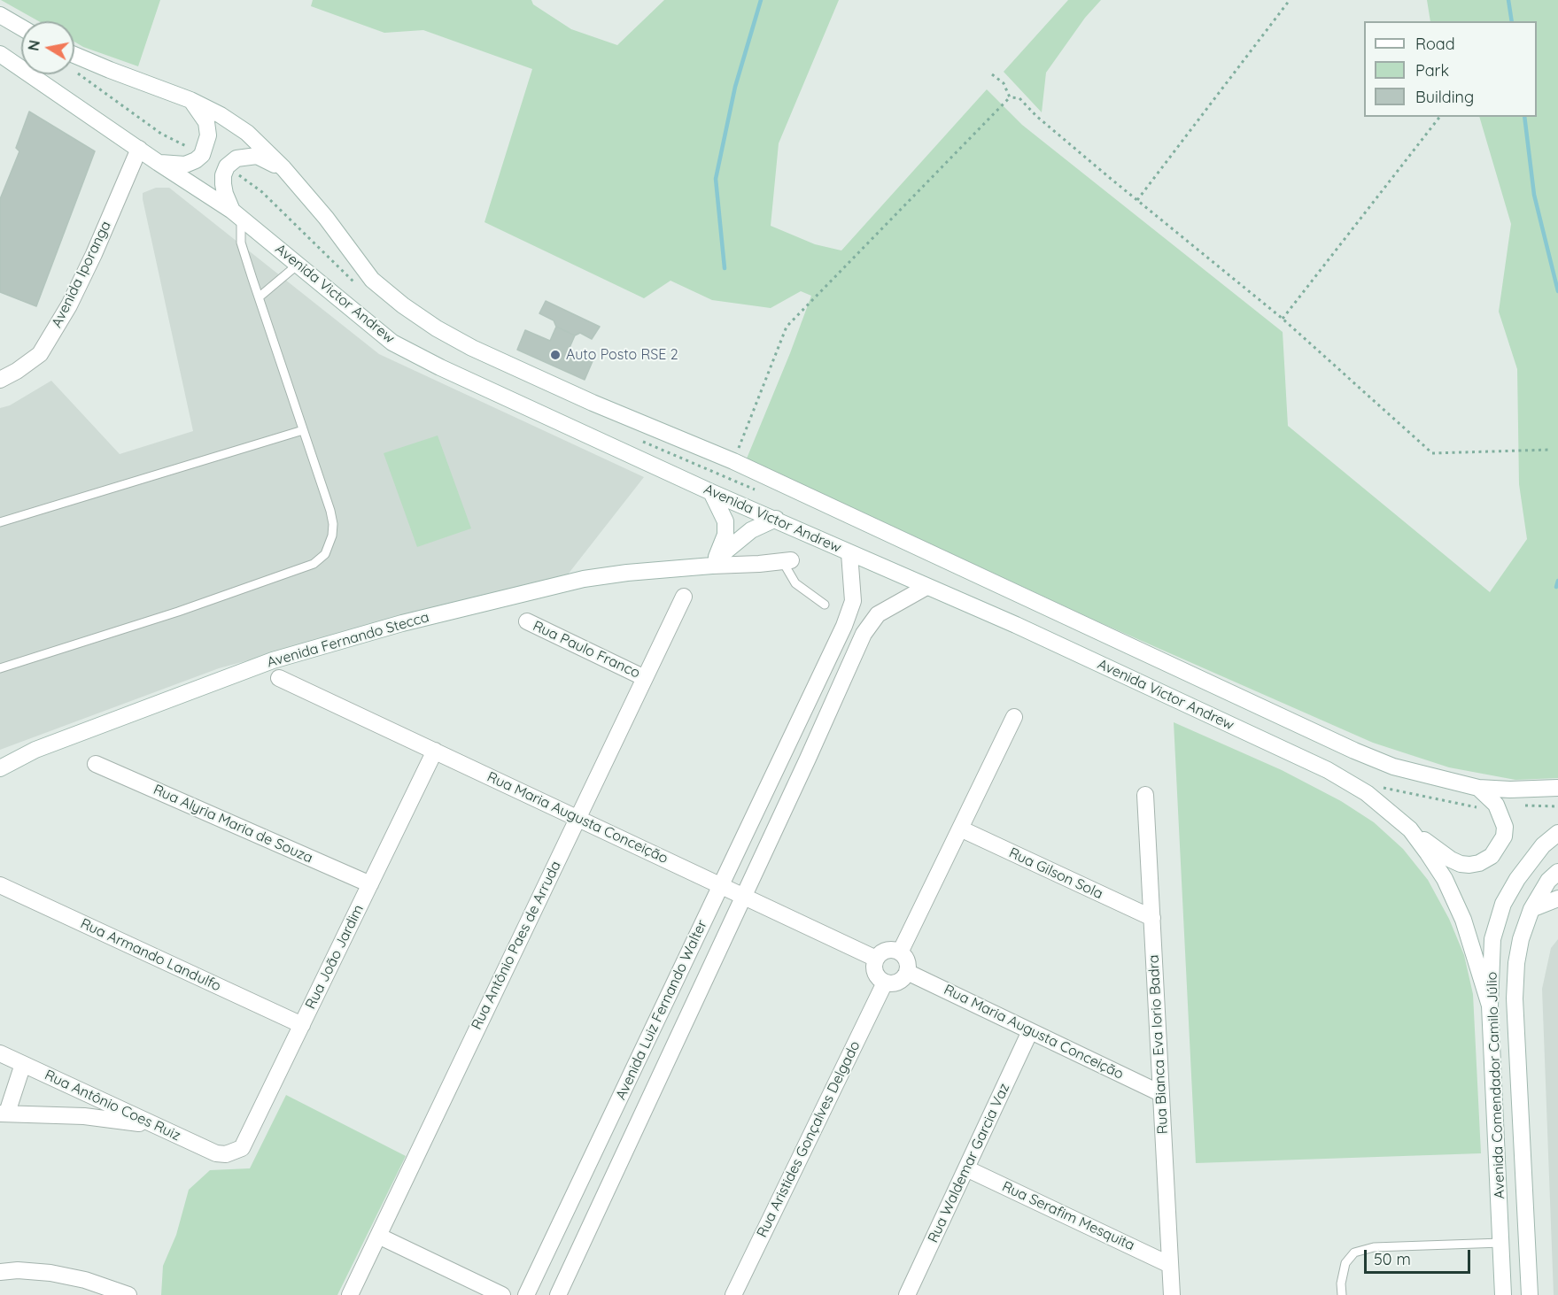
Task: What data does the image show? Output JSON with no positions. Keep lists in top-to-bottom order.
{
  "streets": {
    "street": [
      "Avenida Iporanga",
      "Avenida Victor Andrew",
      "Avenida Fernando Stecca",
      "Rua Paulo Franco",
      "Rua Maria Augusta Conceição",
      "Rua Alyria Maria de Souza",
      "Rua Gilson Sola",
      "Rua Antônio Paes de Arruda",
      "Rua Armando Landulfo",
      "Rua João Jardim",
      "Avenida Luiz Fernando Walter",
      "Rua Bianca Eva Iorio Badra",
      "Avenida Comendador Camilo Júlio",
      "Rua Antônio Coes Ruiz",
      "Rua Aristides Gonçalves Delgado",
      "Rua Waldemar Garcia Vaz",
      "Rua Serafim Mesquita"
    ]
  },
  "crossings": [
    ["Avenida Iporanga", "Avenida Victor Andrew"],
    ["Avenida Victor Andrew", "Avenida Luiz Fernando Walter"],
    ["Avenida Victor Andrew", "Avenida Comendador Camilo Júlio"],
    ["Rua Paulo Franco", "Rua Antônio Paes de Arruda"],
    ["Rua Maria Augusta Conceição", "Rua Antônio Paes de Arruda"],
    ["Rua Maria Augusta Conceição", "Rua João Jardim"],
    ["Rua Maria Augusta Conceição", "Avenida Luiz Fernando Walter"],
    ["Rua Maria Augusta Conceição", "Rua Bianca Eva Iorio Badra"],
    ["Rua Maria Augusta Conceição", "Rua Aristides Gonçalves Delgado"],
    ["Rua Maria Augusta Conceição", "Rua Waldemar Garcia Vaz"],
    ["Rua Alyria Maria de Souza", "Rua João Jardim"],
    ["Rua Gilson Sola", "Rua Bianca Eva Iorio Badra"],
    ["Rua Armando Landulfo", "Rua João Jardim"],
    ["Rua João Jardim", "Rua Antônio Coes Ruiz"],
    ["Rua Bianca Eva Iorio Badra", "Rua Serafim Mesquita"],
    ["Rua Waldemar Garcia Vaz", "Rua Serafim Mesquita"]
  ],
  "places": ["Auto Posto RSE 2"],
  "legend": ["Road", "Park", "Building"],
  "scale_bar": "50 m",
  "north": "left"
}
